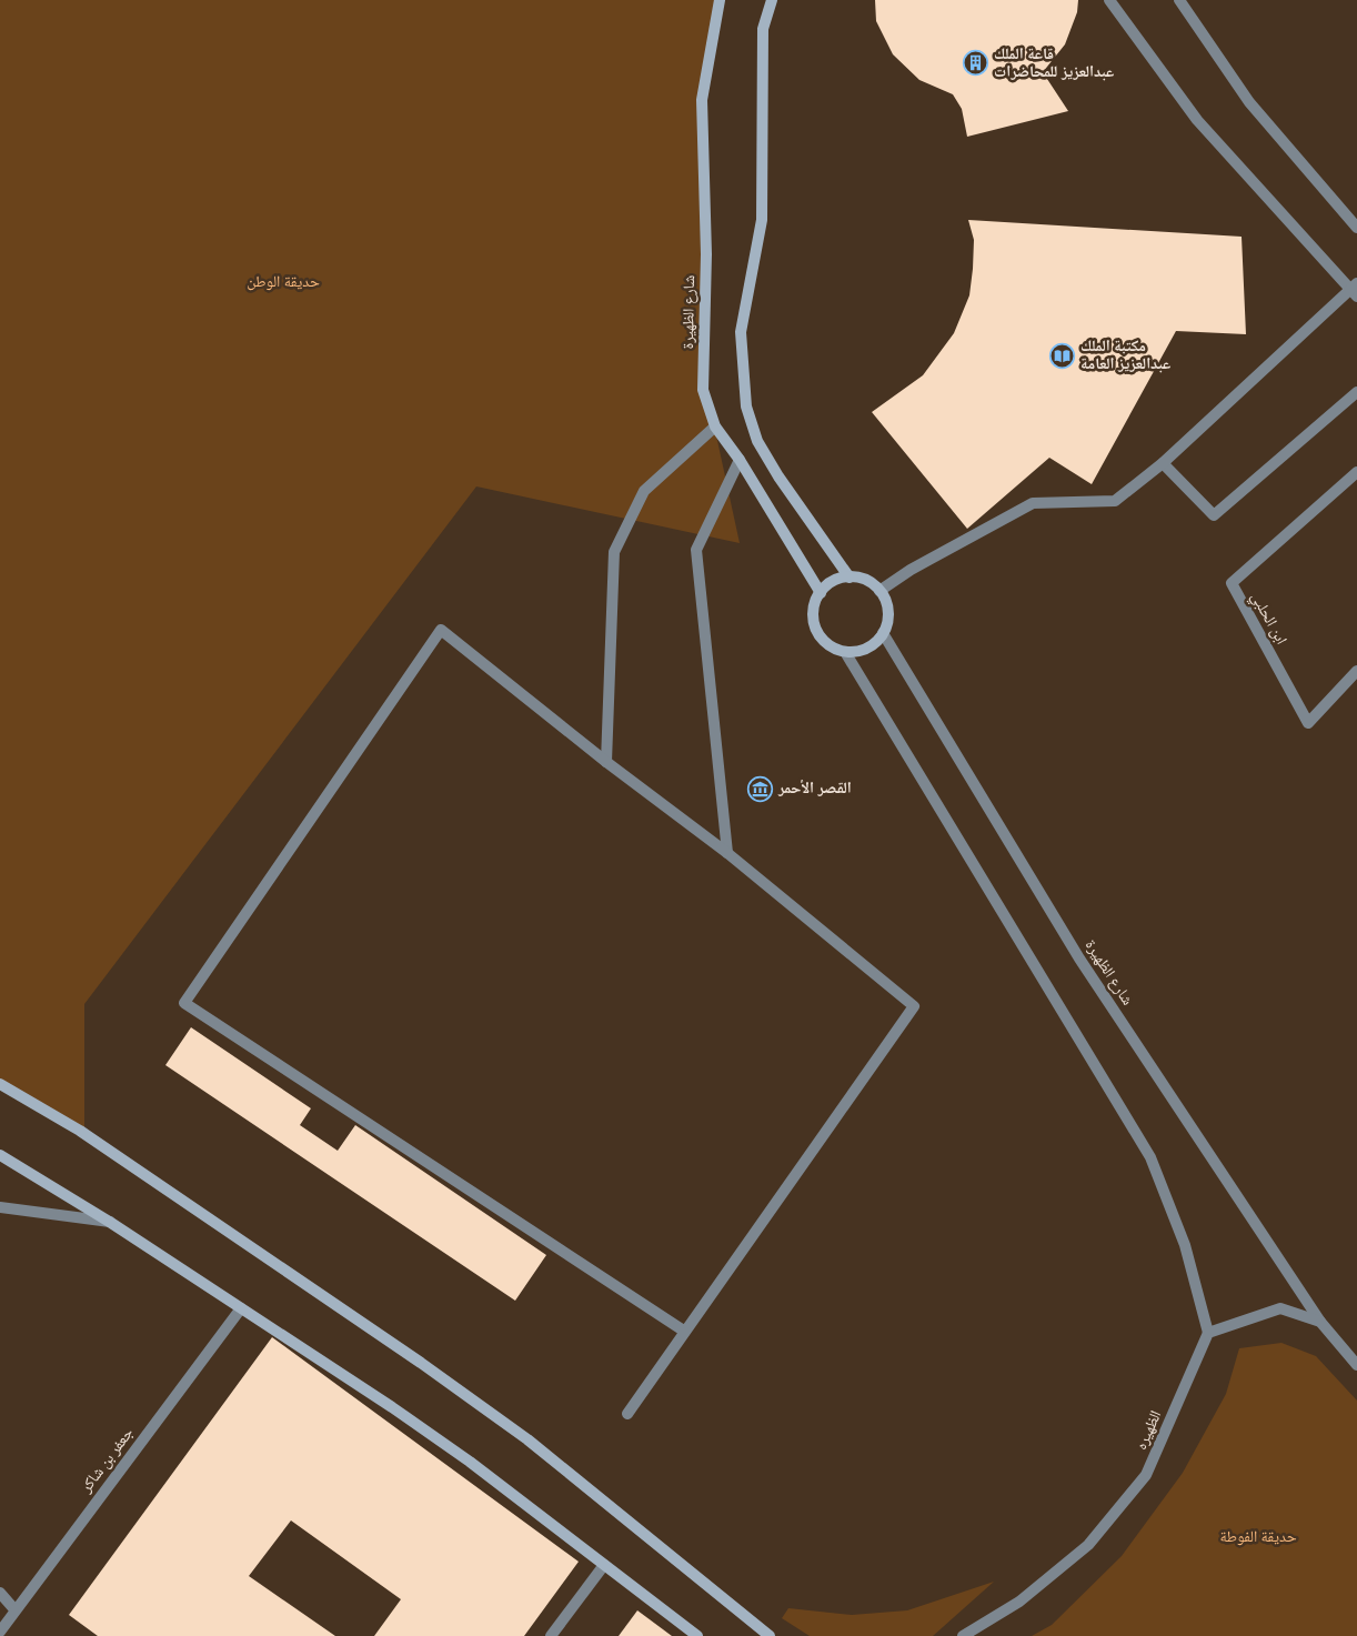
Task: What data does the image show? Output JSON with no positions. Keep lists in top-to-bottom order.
{
  "streets": {
    "street": [
      "شارع الظهيرة",
      "ابن الحلبي",
      "الظهيره",
      "جعفر بن شاكر"
    ]
  },
  "parks": ["حديقة الوطن", "حديقة الفوطة"],
  "places": {
    "building": ["قاعة الملك عبدالعزيز للمحاضرات"],
    "library": ["مكتبة الملك عبدالعزيز العامة"],
    "museum": ["القصر الأحمر"]
  }
}
